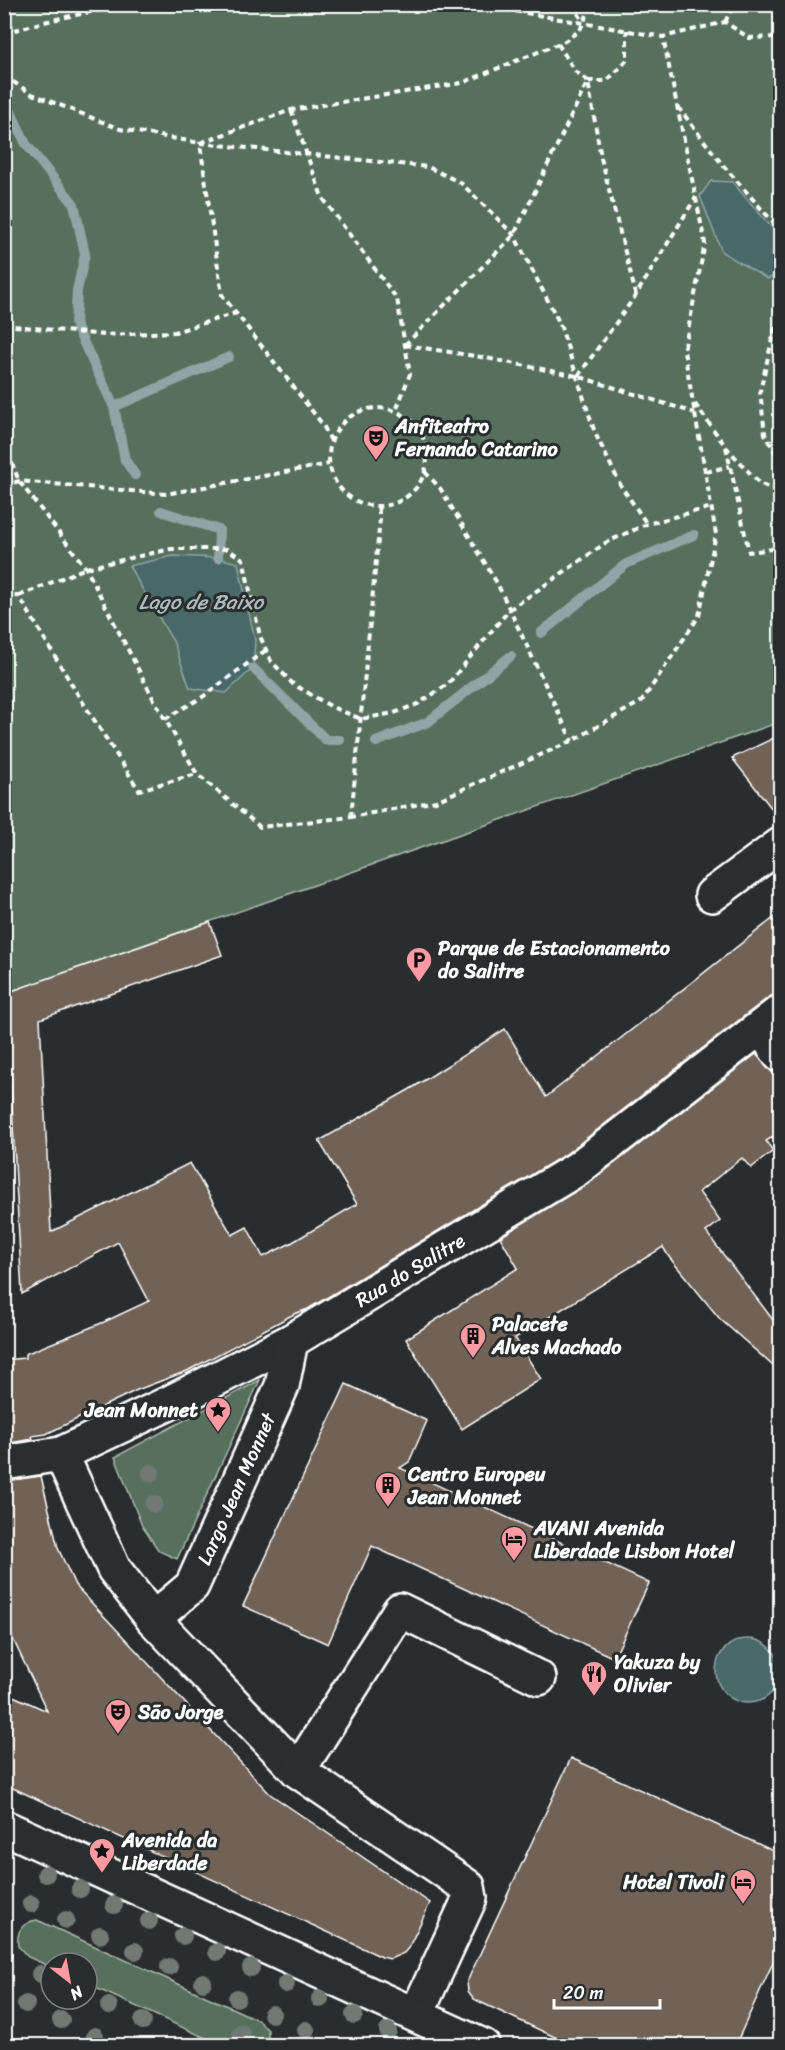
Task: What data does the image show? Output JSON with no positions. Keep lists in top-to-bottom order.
{
  "streets": {
    "street": ["Rua do Salitre", "Largo Jean Monnet"]
  },
  "crossings": [
    ["Rua do Salitre", "Largo Jean Monnet"]
  ],
  "water": ["Lago de Baixo"],
  "places": {
    "theatre": ["Anfiteatro Fernando Catarino", "São Jorge"],
    "parking": ["Parque de Estacionamento do Salitre"],
    "building": ["Palacete Alves Machado", "Centro Europeu Jean Monnet"],
    "place": ["Jean Monnet", "Avenida da Liberdade"],
    "hotel": ["AVANI Avenida Liberdade Lisbon Hotel", "Hotel Tivoli"],
    "restaurant": ["Yakuza by Olivier"]
  },
  "scale_bar": "20 m",
  "north": "bottom right"
}
